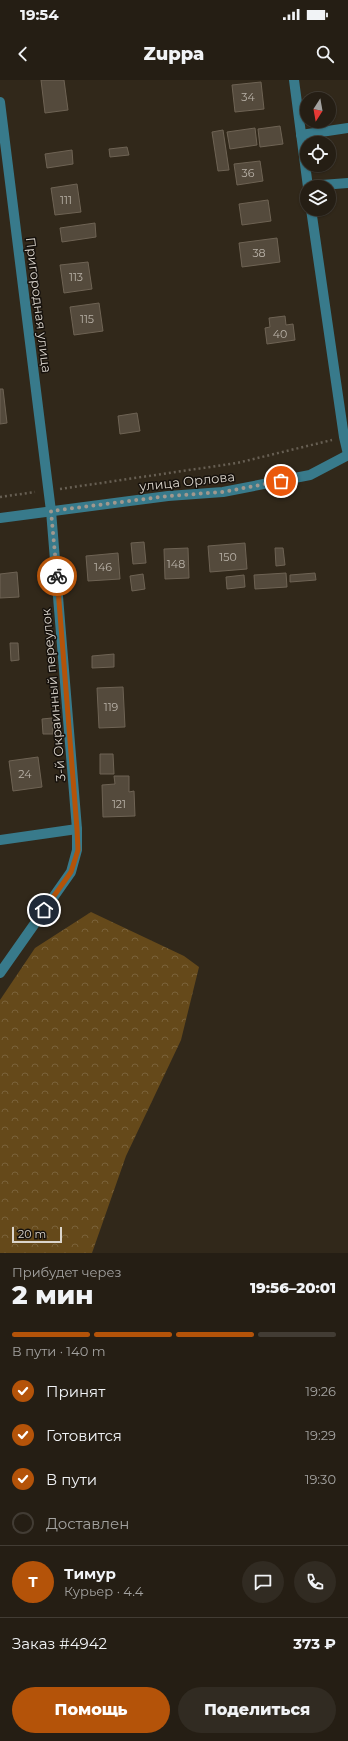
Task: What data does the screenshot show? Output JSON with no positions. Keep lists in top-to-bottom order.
{
  "streets": {
    "street": ["Пригородная улица", "улица Орлова", "3-й Окраинный переулок"]
  },
  "crossings": [
    ["Пригородная улица", "улица Орлова"],
    ["Пригородная улица", "3-й Окраинный переулок"],
    ["улица Орлова", "3-й Окраинный переулок"]
  ],
  "house_numbers": [
    "34",
    "36",
    "111",
    "38",
    "113",
    "115",
    "40",
    "150",
    "148",
    "146",
    "119",
    "24",
    "121"
  ],
  "scale_bar": "20 m",
  "north": "bottom",
  "page": {
    "status": "19:54",
    "header": "Zuppa",
    "scale": "20 m",
    "heading": ["2 мин", "Прибудет через", "19:56–20:01"],
    "panel": [
      "Тимур",
      "Курьер · 4.4",
      "Заказ #4942",
      "373 ₽"
    ],
    "bar": "В пути · 140 m",
    "list": [
      ["Принят", "19:26"],
      ["Готовится", "19:29"],
      ["В пути", "19:30"],
      "Доставлен"
    ],
    "round": "Т",
    "buttons": ["Помощь", "Поделиться"]
  }
}
